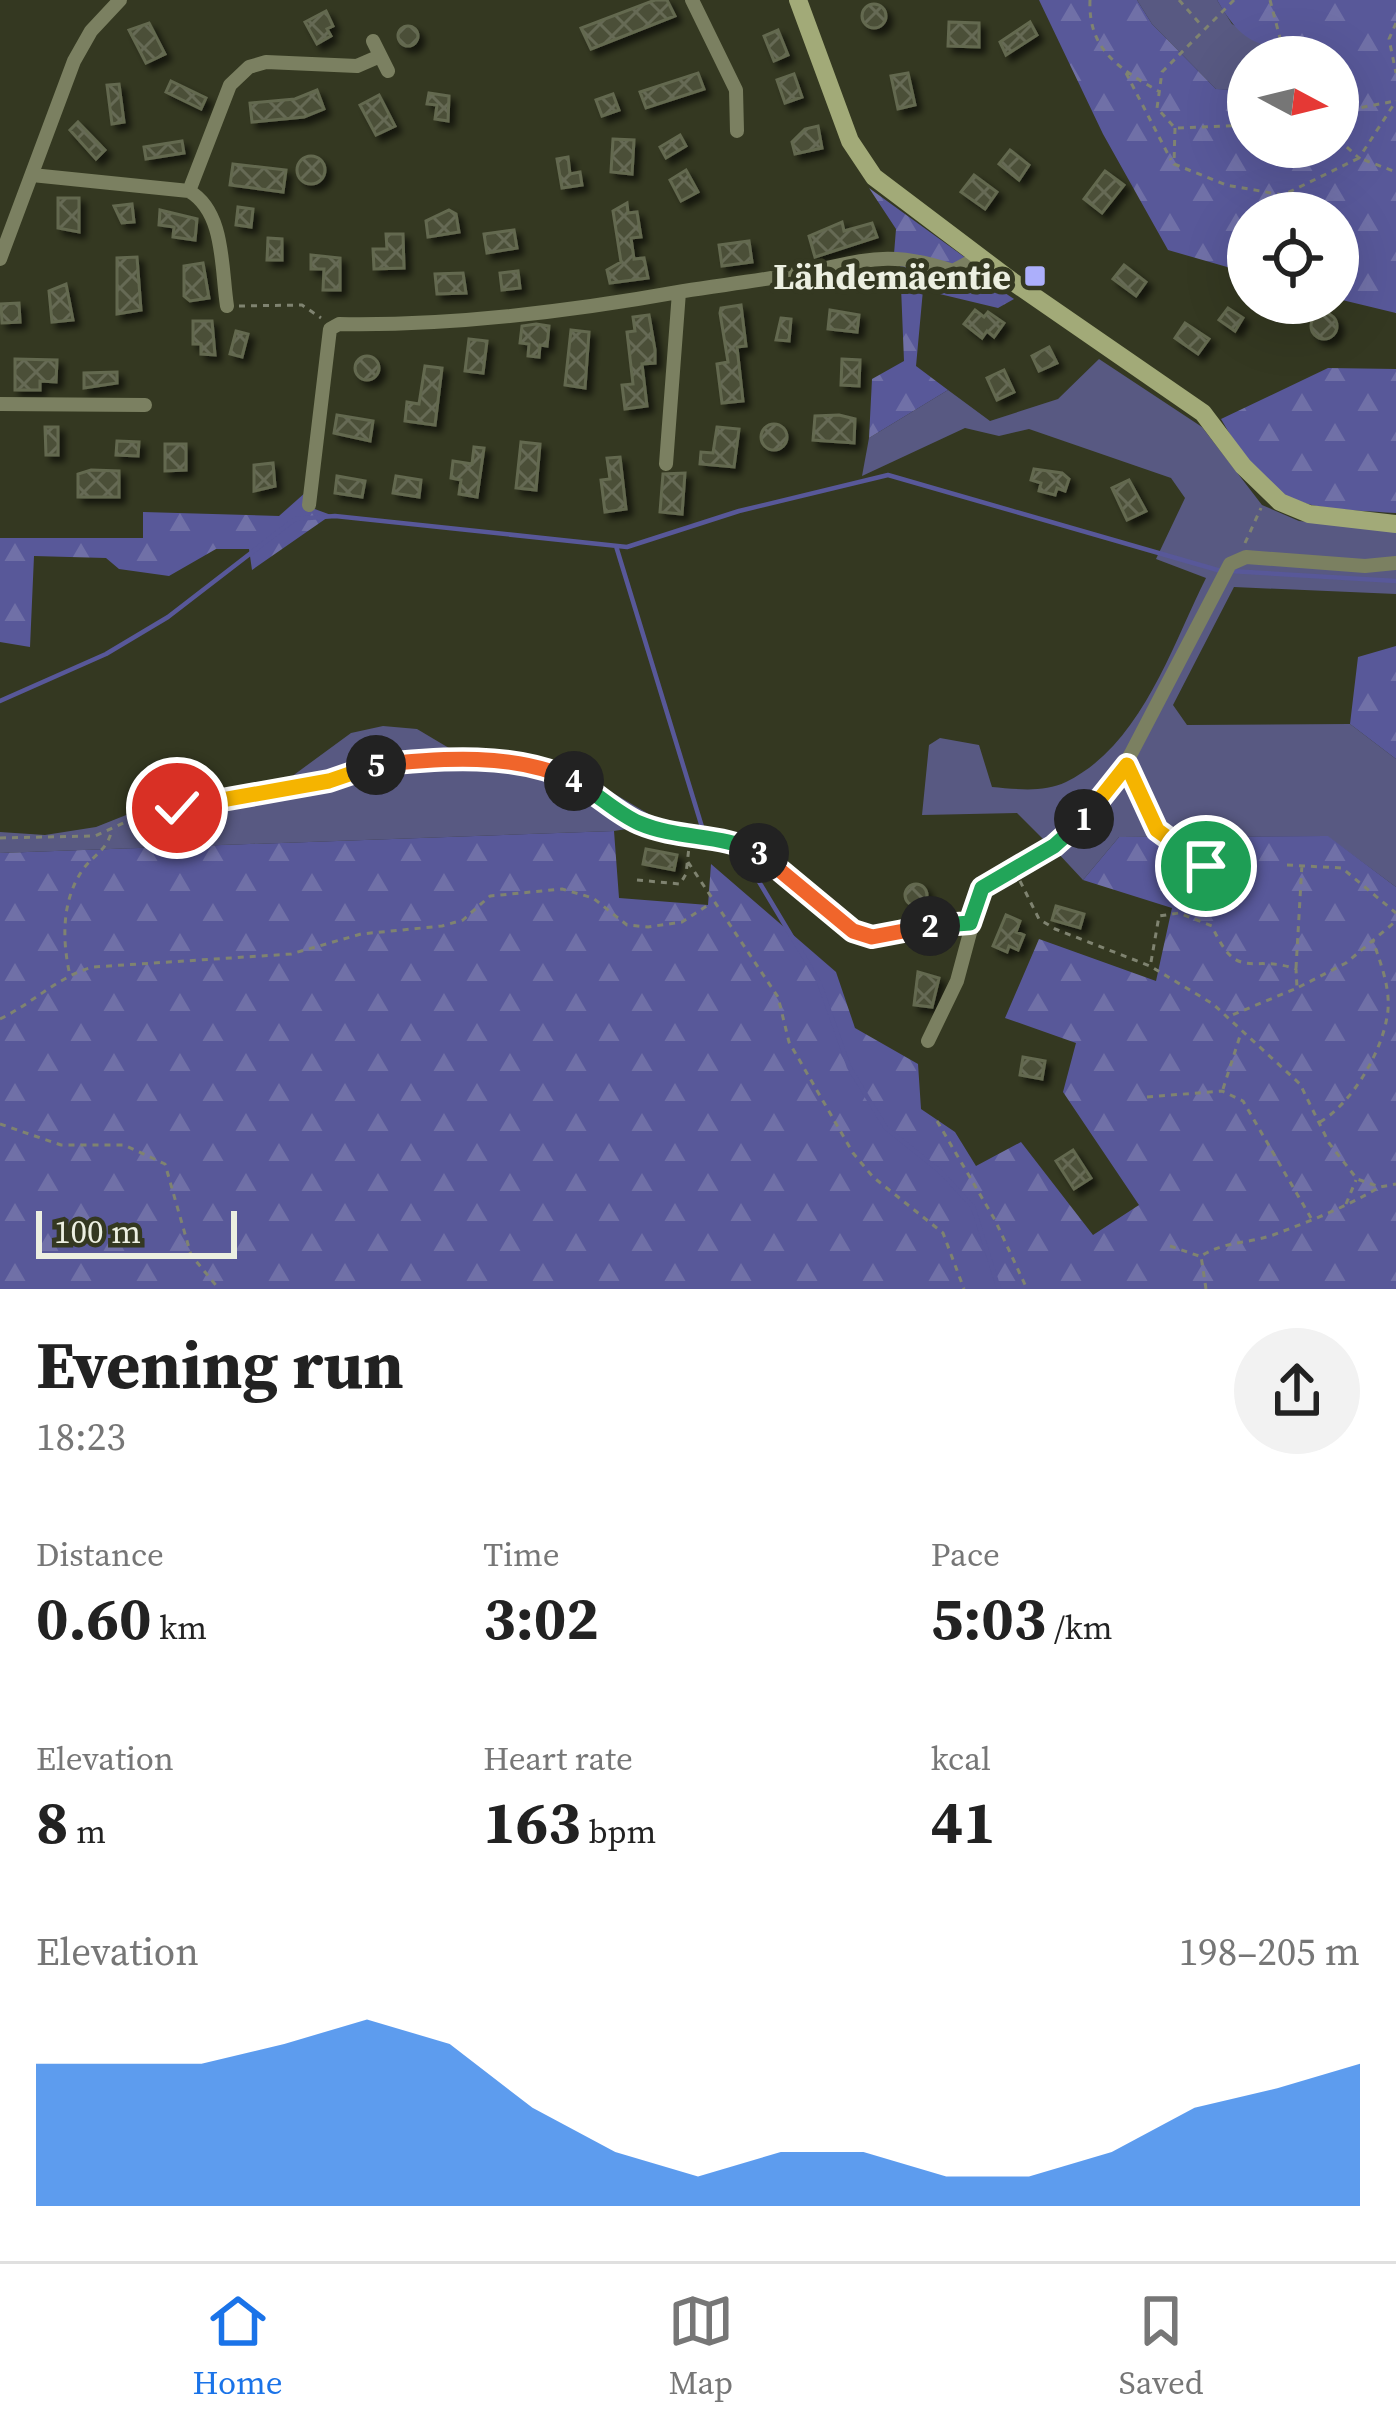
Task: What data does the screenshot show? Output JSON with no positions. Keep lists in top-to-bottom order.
{
  "places": {
    "transit": ["Lähdemäentie"]
  },
  "scale_bar": "100 m",
  "north": "right",
  "page": {
    "pins": [
      "5",
      "4",
      "1",
      "3",
      "2"
    ],
    "scale": "100 m",
    "heading": ["Evening run", "18:23"],
    "stats": [
      ["Distance", "0.60 km"],
      ["Time", "3:02"],
      ["Pace", "5:03 /km"],
      ["Elevation", "8 m"],
      ["Heart rate", "163 bpm"],
      ["kcal", "41"]
    ],
    "chart": ["Elevation", "198–205 m"],
    "tabs": ["Home", "Map", "Saved"]
  }
}
